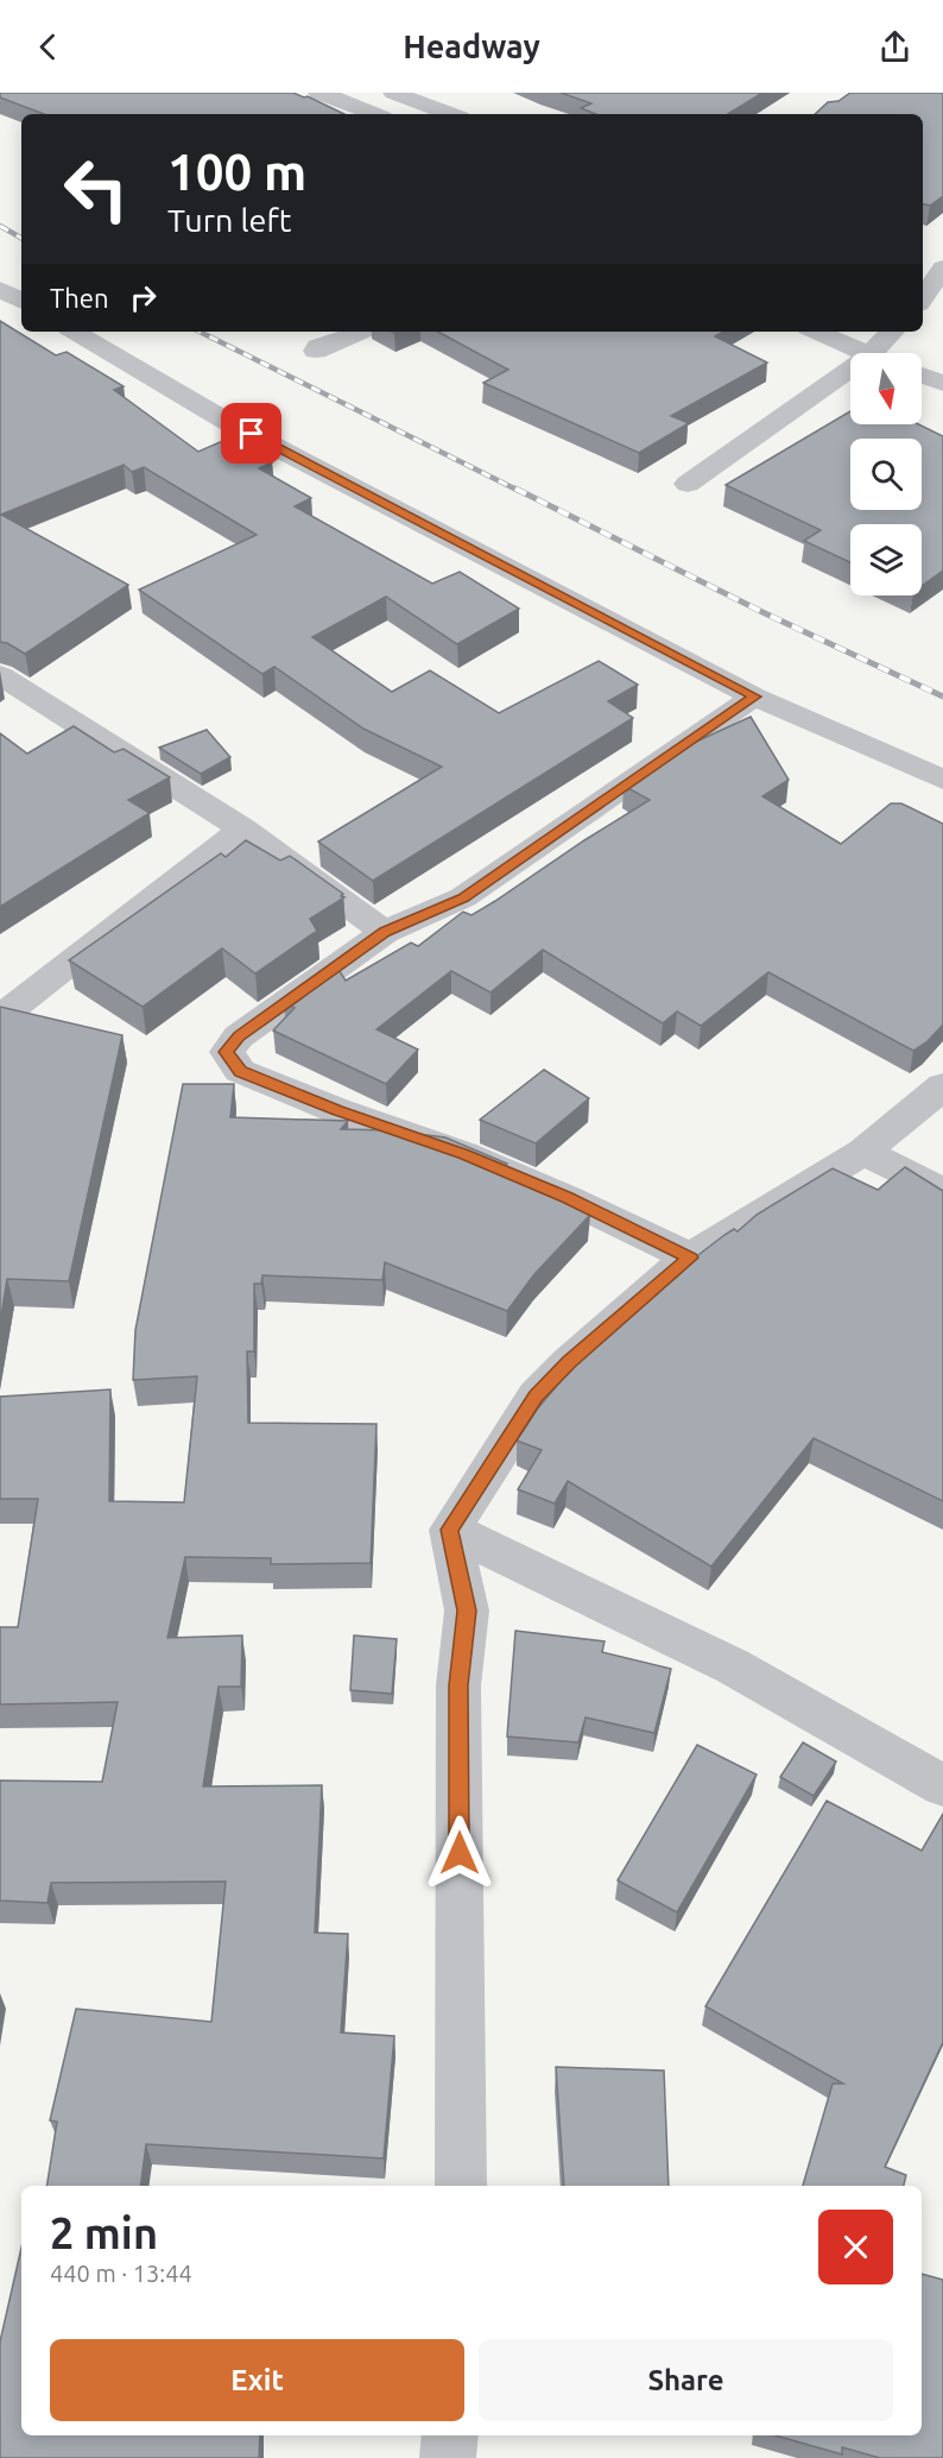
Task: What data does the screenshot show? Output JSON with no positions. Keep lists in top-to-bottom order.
{
  "north": "bottom",
  "page": {
    "header": "Headway",
    "turn": ["100 m", "Turn left"],
    "then": "Then",
    "heading": ["2 min", "440 m · 13:44"],
    "buttons": ["Exit", "Share"]
  }
}
